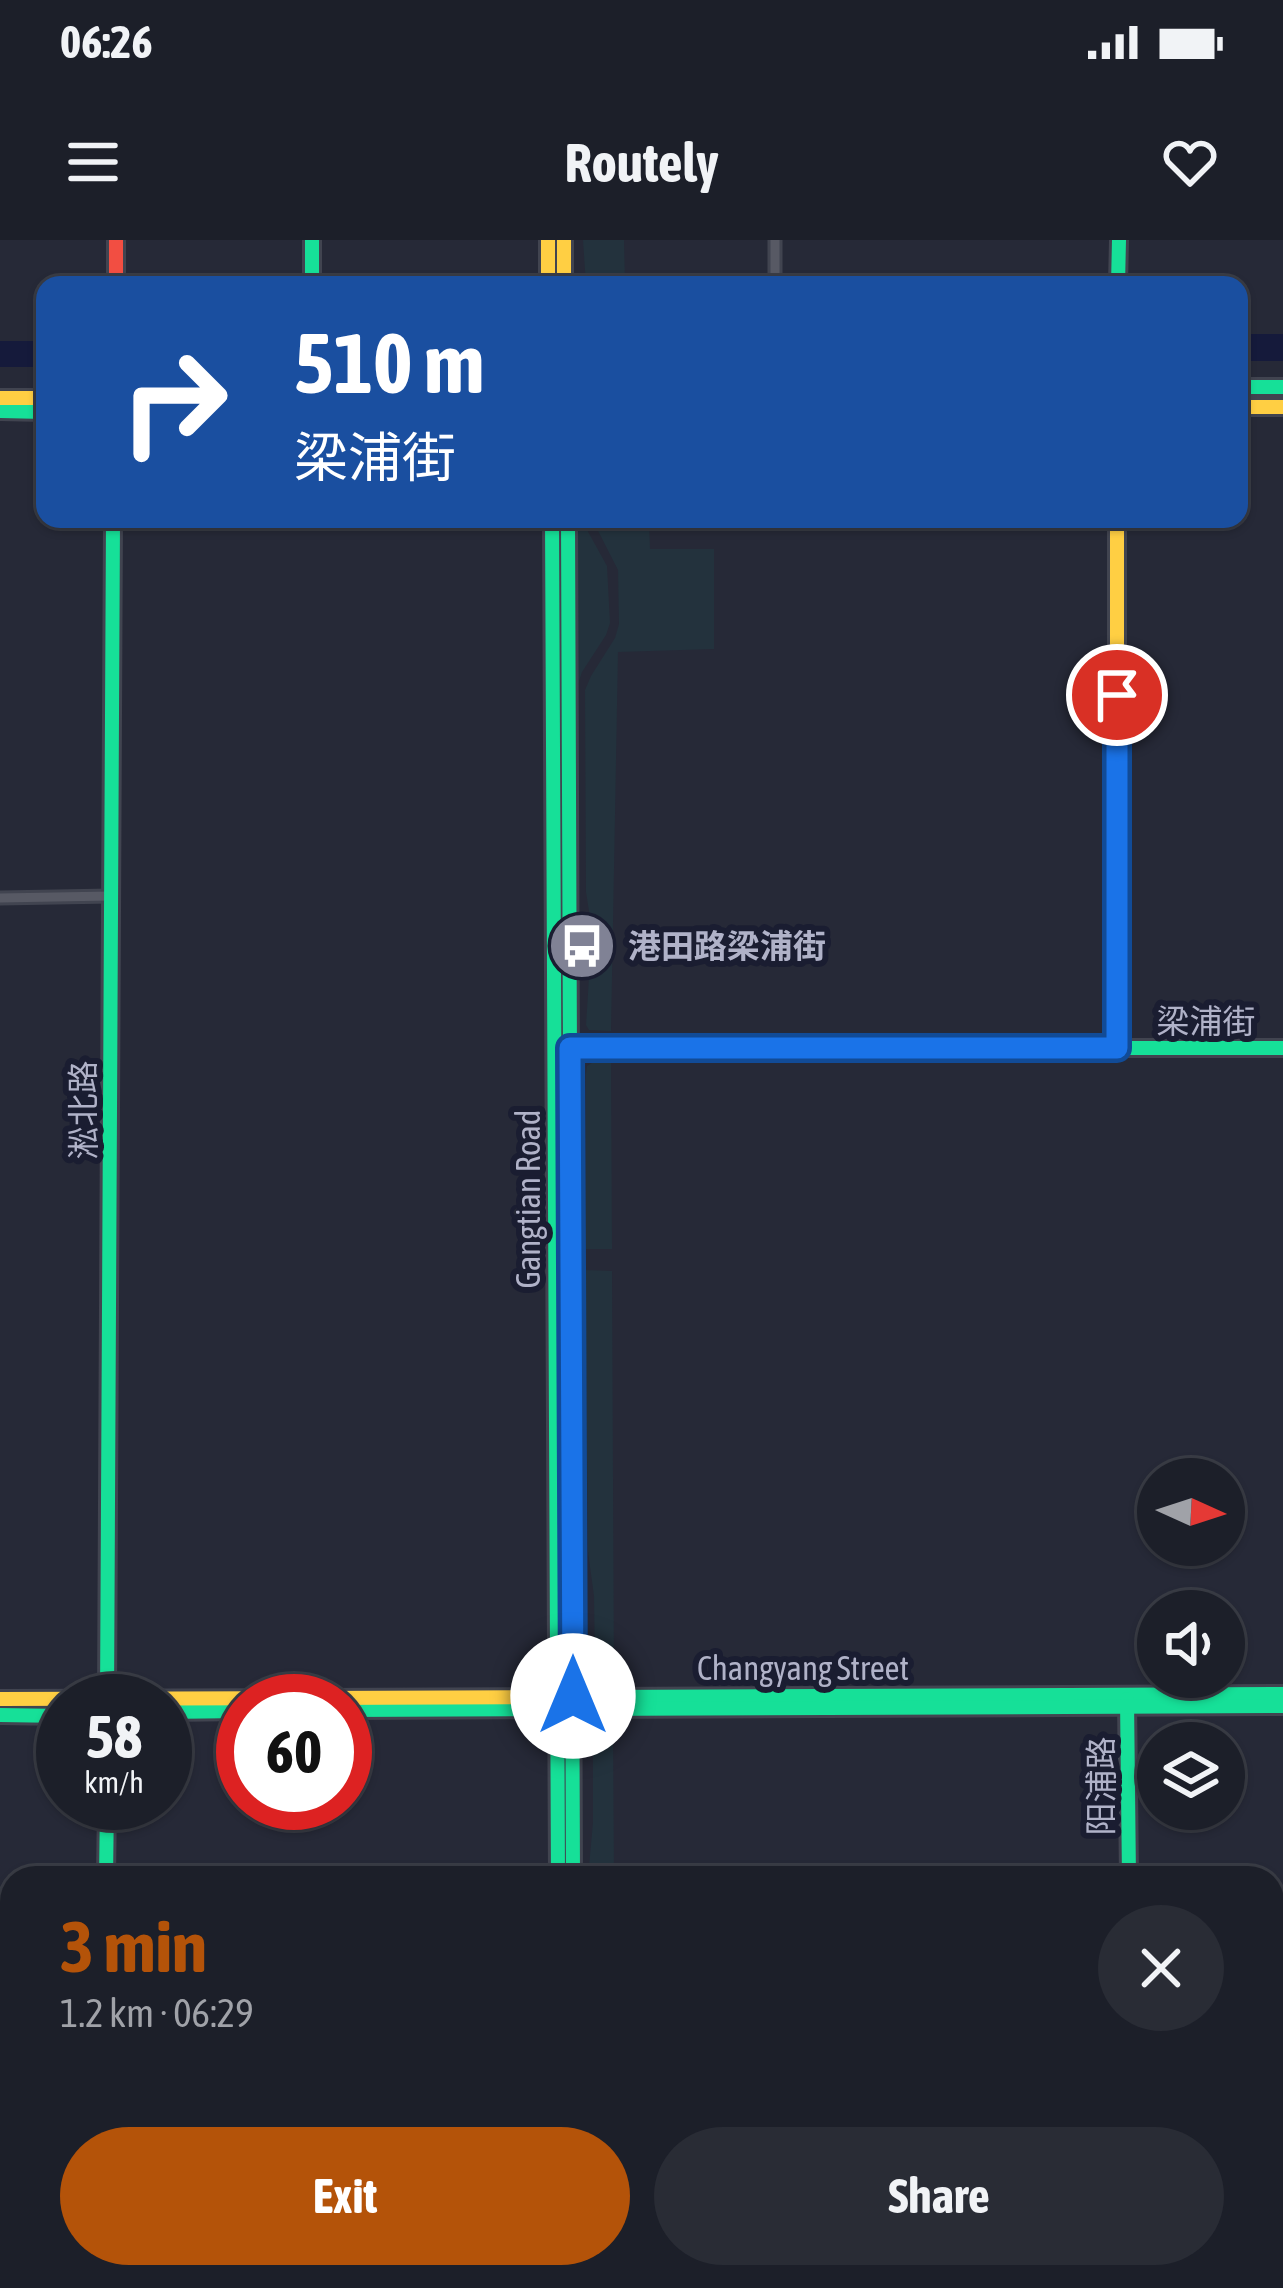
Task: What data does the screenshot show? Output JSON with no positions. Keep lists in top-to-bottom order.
{
  "streets": {
    "main road": [
      "梁浦街",
      "淞北路",
      "Gangtian Road",
      "Changyang Street",
      "阳浦路"
    ]
  },
  "crossings": [
    ["梁浦街", "Gangtian Road"],
    ["Gangtian Road", "Changyang Street"],
    ["Changyang Street", "阳浦路"]
  ],
  "places": {
    "bus stop": ["港田路梁浦街"]
  },
  "north": "right",
  "page": {
    "status": "06:26",
    "header": "Routely",
    "turn": ["510 m", "梁浦街"],
    "speed": "58 km/h",
    "limit": "60",
    "heading": ["3 min", "1.2 km · 06:29"],
    "buttons": ["Exit", "Share"]
  }
}
